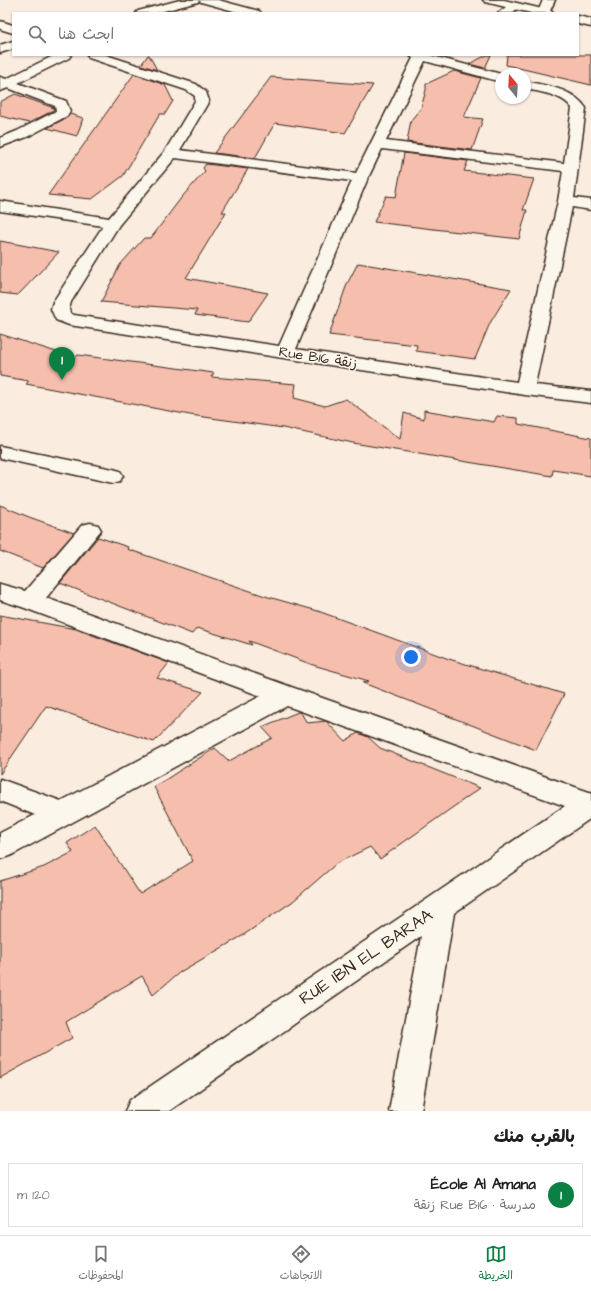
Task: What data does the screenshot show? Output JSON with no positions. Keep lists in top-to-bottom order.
{
  "streets": {
    "street": ["Rue B16 زنقة", "RUE IBN EL BARAA"]
  },
  "north": "top",
  "page": {
    "search": "ابحث هنا",
    "pins": "1",
    "heading": "بالقرب منك",
    "list": [
      {
        "mark": "1",
        "name": "École Al Amana",
        "note": "مدرسة · Rue B16 زنقة",
        "value": "120 m"
      }
    ],
    "nav": ["الخريطة", "الاتجاهات", "المحفوظات"]
  }
}
